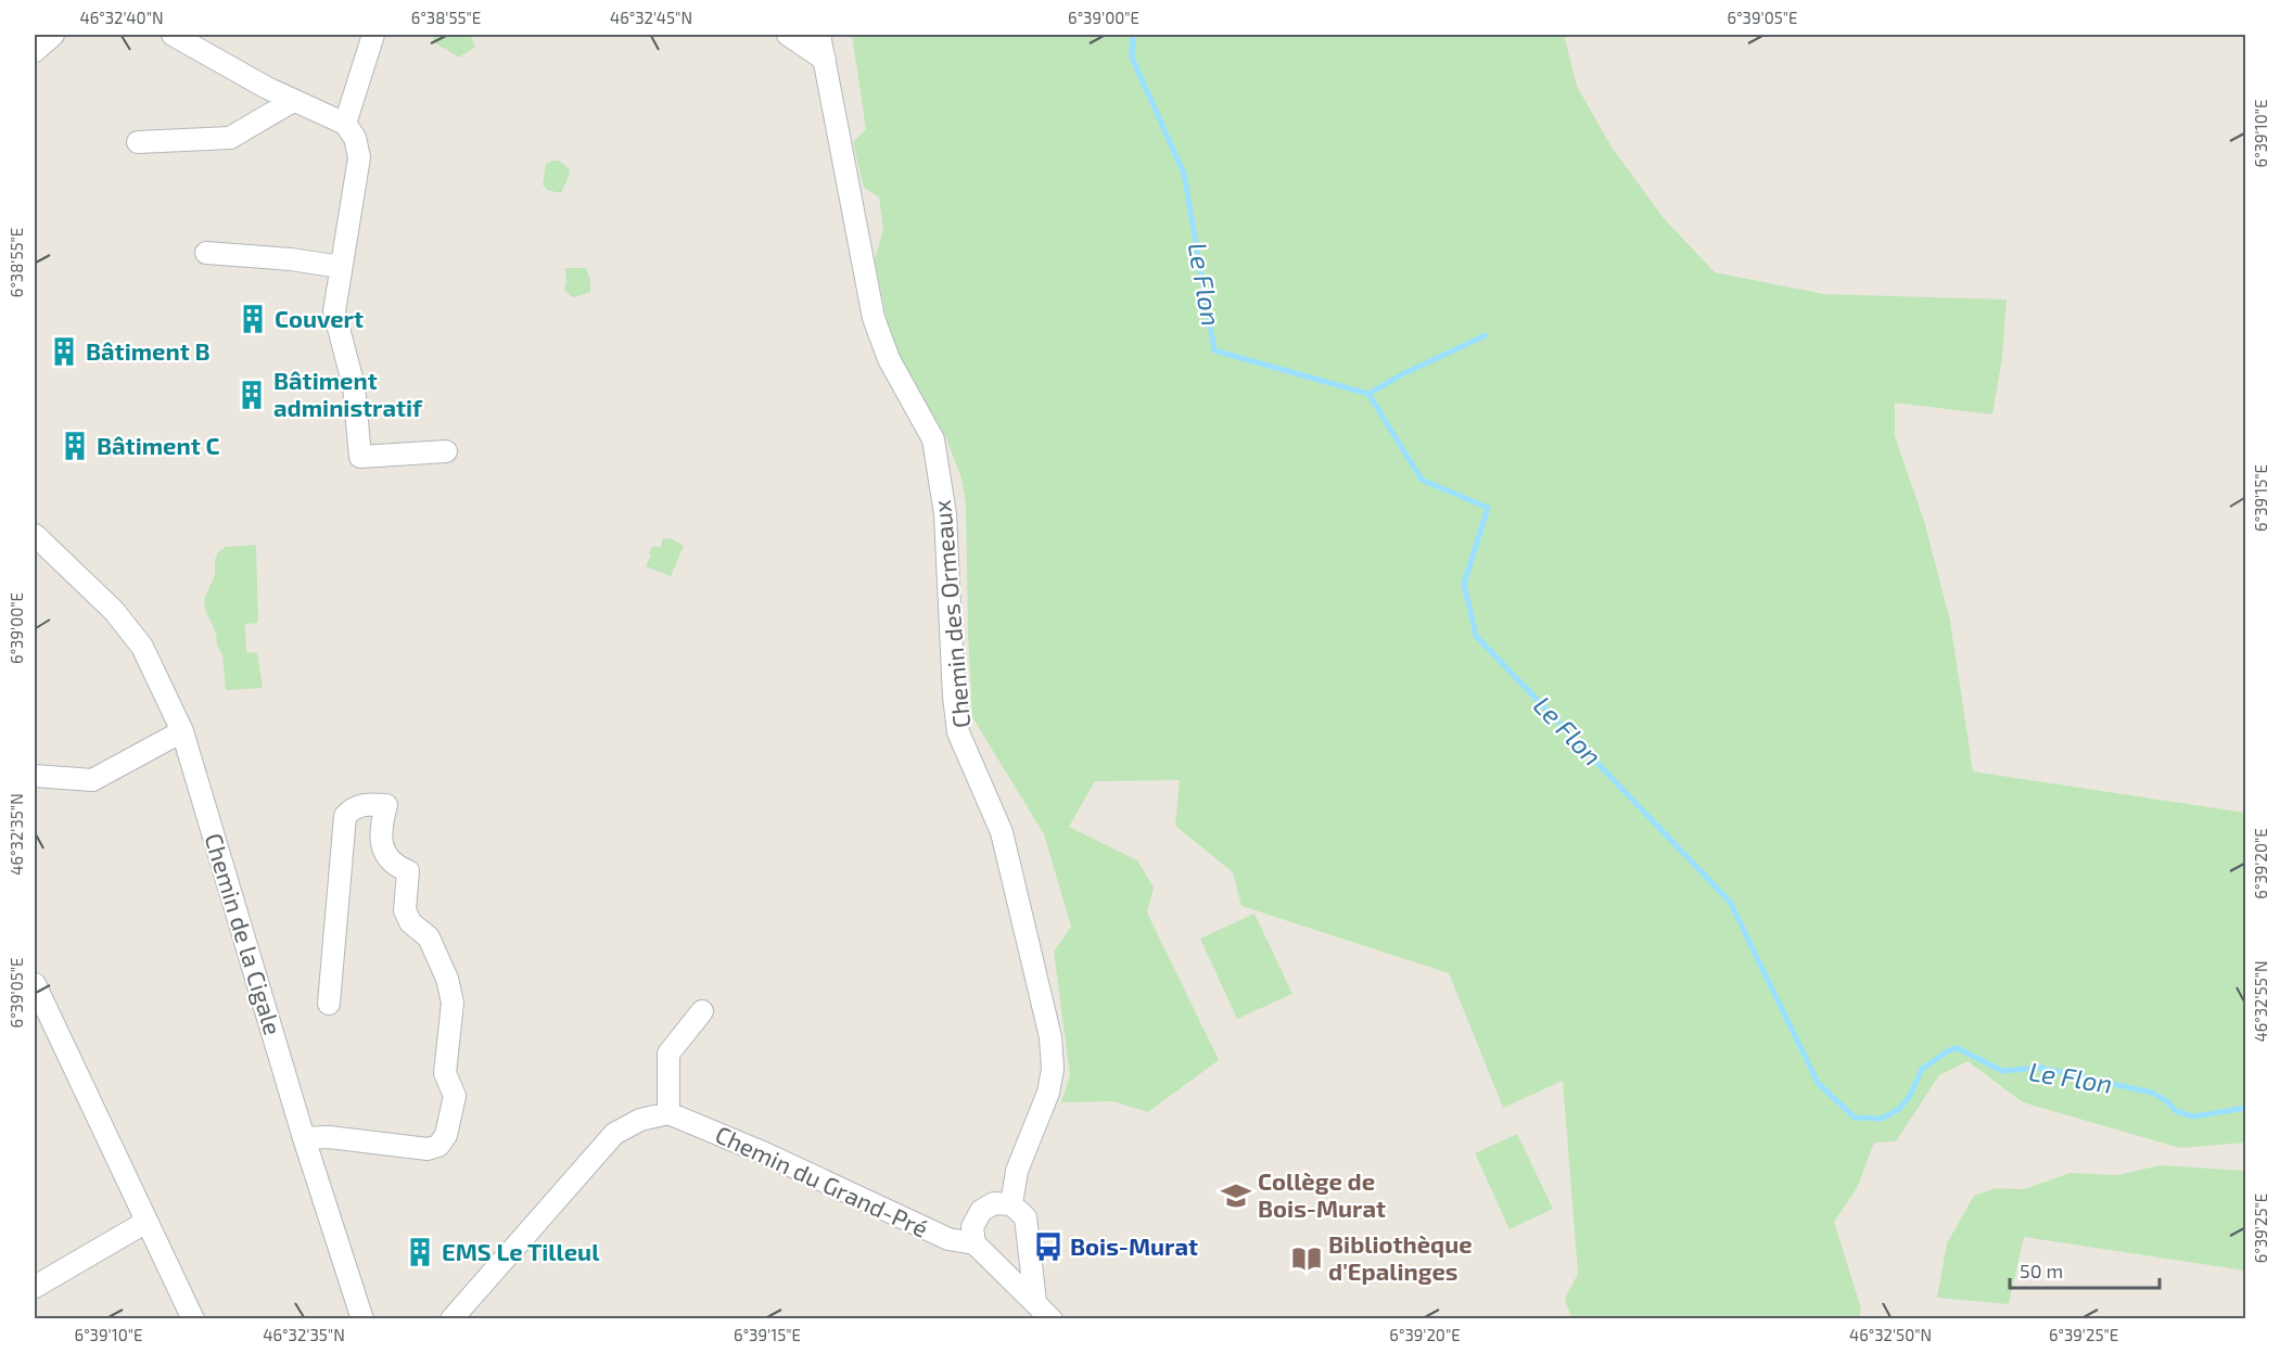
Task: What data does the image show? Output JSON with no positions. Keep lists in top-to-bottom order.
{
  "streets": {
    "street": ["Chemin des Ormeaux", "Chemin de la Cigale", "Chemin du Grand-Pré"]
  },
  "water": ["Le Flon"],
  "places": {
    "building": [
      "Couvert",
      "Bâtiment B",
      "Bâtiment administratif",
      "Bâtiment C",
      "EMS Le Tilleul"
    ],
    "school or university": ["Collège de Bois-Murat"],
    "bus stop": ["Bois-Murat"],
    "library": ["Bibliothèque d'Epalinges"]
  },
  "scale_bar": "50 m",
  "coordinates": [
    "46°32'40\"N",
    "6°38'55\"E",
    "46°32'45\"N",
    "6°39'00\"E",
    "6°39'05\"E",
    "6°39'10\"E",
    "6°39'15\"E",
    "46°32'35\"N",
    "6°39'20\"E",
    "46°32'55\"N",
    "6°39'25\"E",
    "46°32'50\"N"
  ]
}
